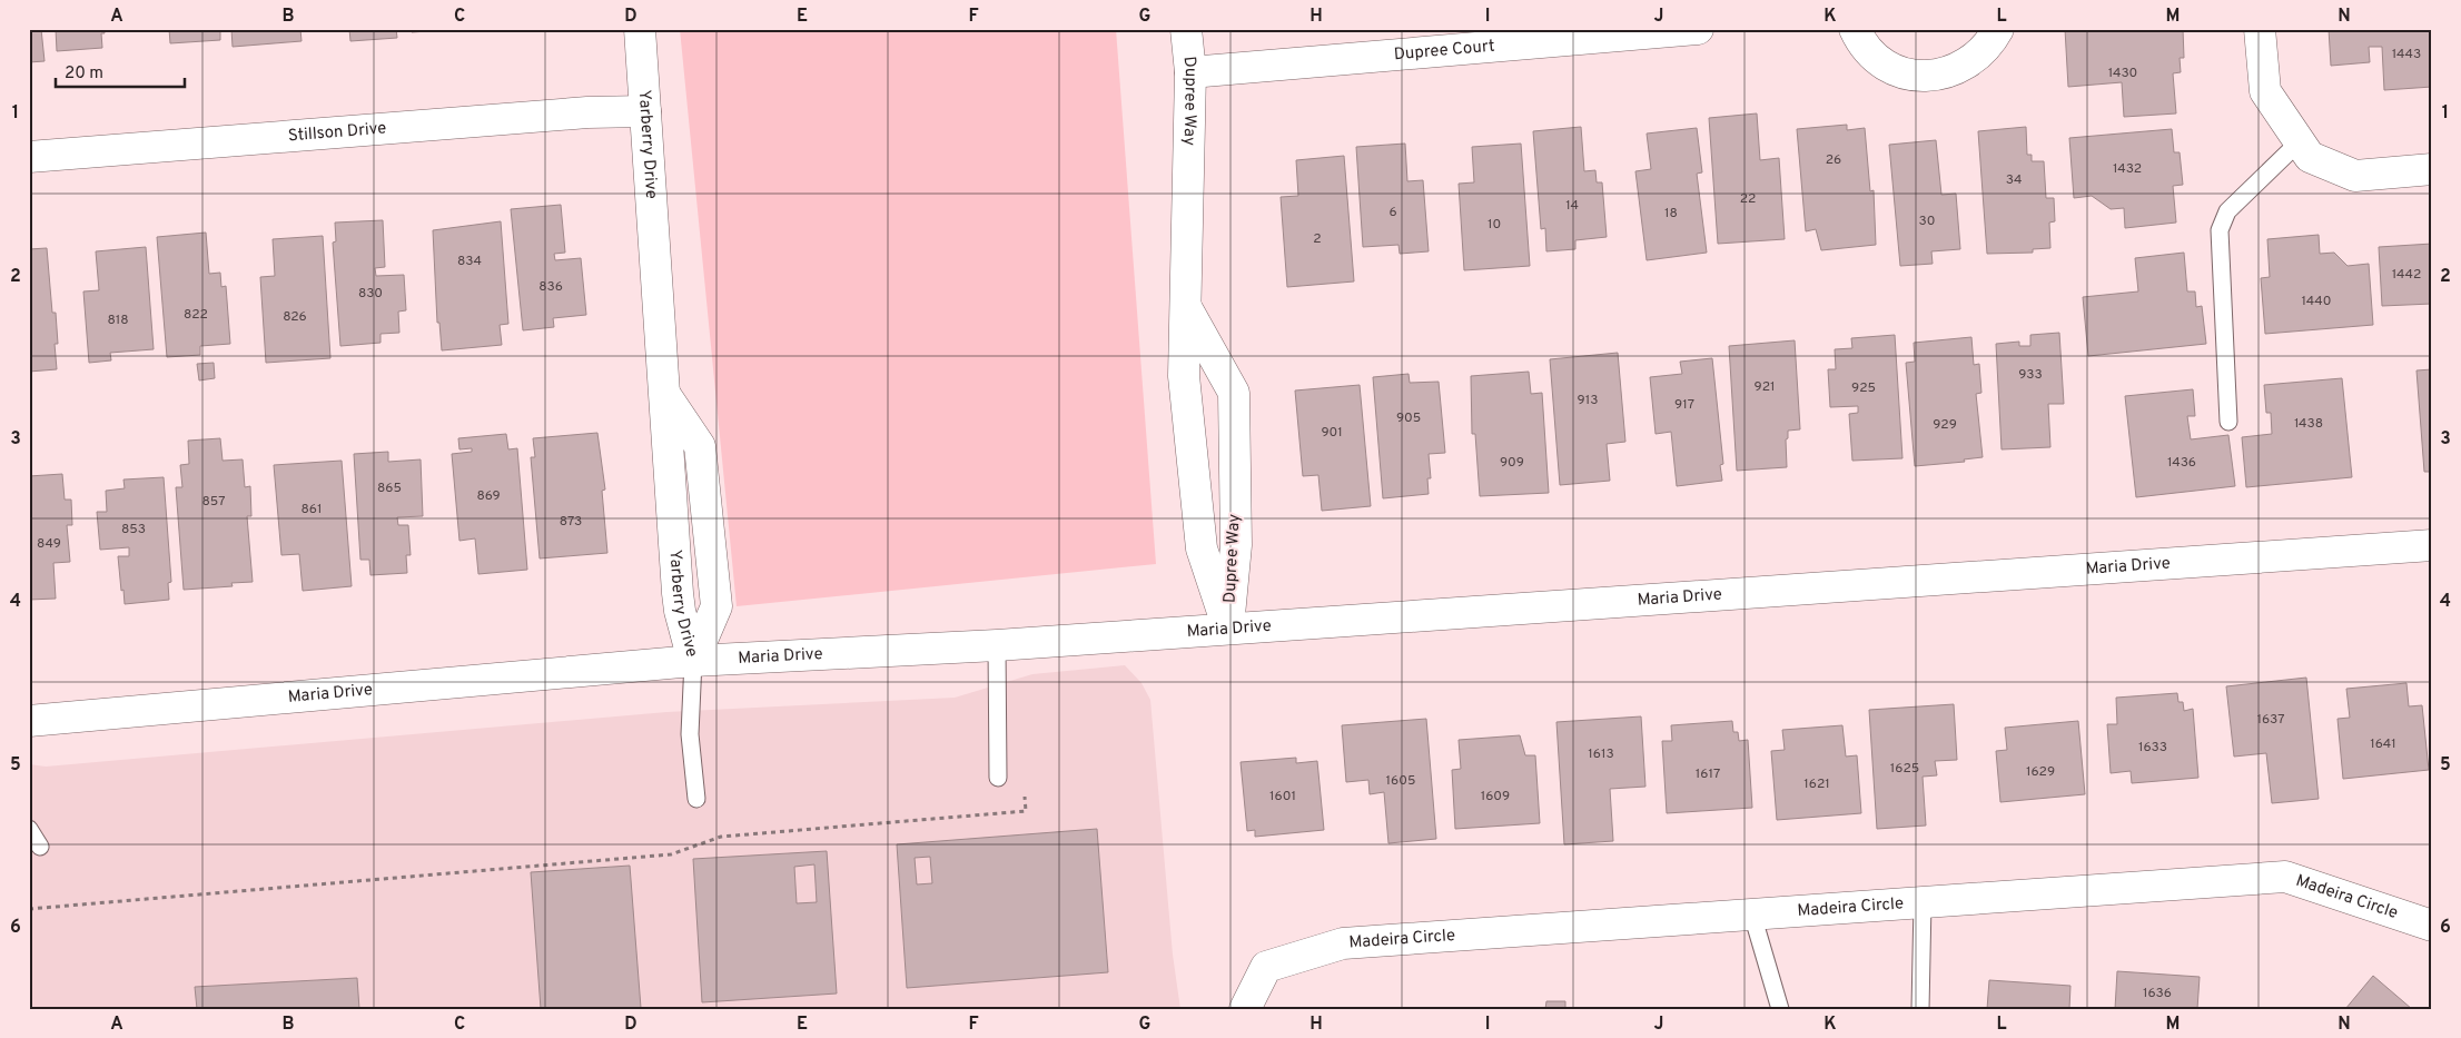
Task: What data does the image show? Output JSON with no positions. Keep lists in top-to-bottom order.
{
  "streets": {
    "street": [
      "Dupree Court",
      "Dupree Way",
      "Stillson Drive",
      "Yarberry Drive",
      "Maria Drive",
      "Madeira Circle"
    ]
  },
  "crossings": [
    ["Dupree Court", "Dupree Way"],
    ["Dupree Way", "Maria Drive"],
    ["Stillson Drive", "Yarberry Drive"],
    ["Yarberry Drive", "Maria Drive"]
  ],
  "house_numbers": [
    "1443",
    "1430",
    "26",
    "1432",
    "34",
    "22",
    "14",
    "6",
    "18",
    "30",
    "10",
    "2",
    "834",
    "1442",
    "836",
    "830",
    "1440",
    "822",
    "826",
    "818",
    "933",
    "921",
    "925",
    "913",
    "917",
    "905",
    "1438",
    "929",
    "901",
    "909",
    "1436",
    "865",
    "869",
    "857",
    "861",
    "873",
    "853",
    "849",
    "1637",
    "1641",
    "1633",
    "1613",
    "1625",
    "1629",
    "1617",
    "1605",
    "1621",
    "1601",
    "1609",
    "1636"
  ],
  "scale_bar": "20 m",
  "grid": {
    "columns": [
      "A",
      "B",
      "C",
      "D",
      "E",
      "F",
      "G",
      "H",
      "I",
      "J",
      "K",
      "L",
      "M",
      "N"
    ],
    "rows": [
      "1",
      "2",
      "3",
      "4",
      "5",
      "6"
    ]
  }
}
